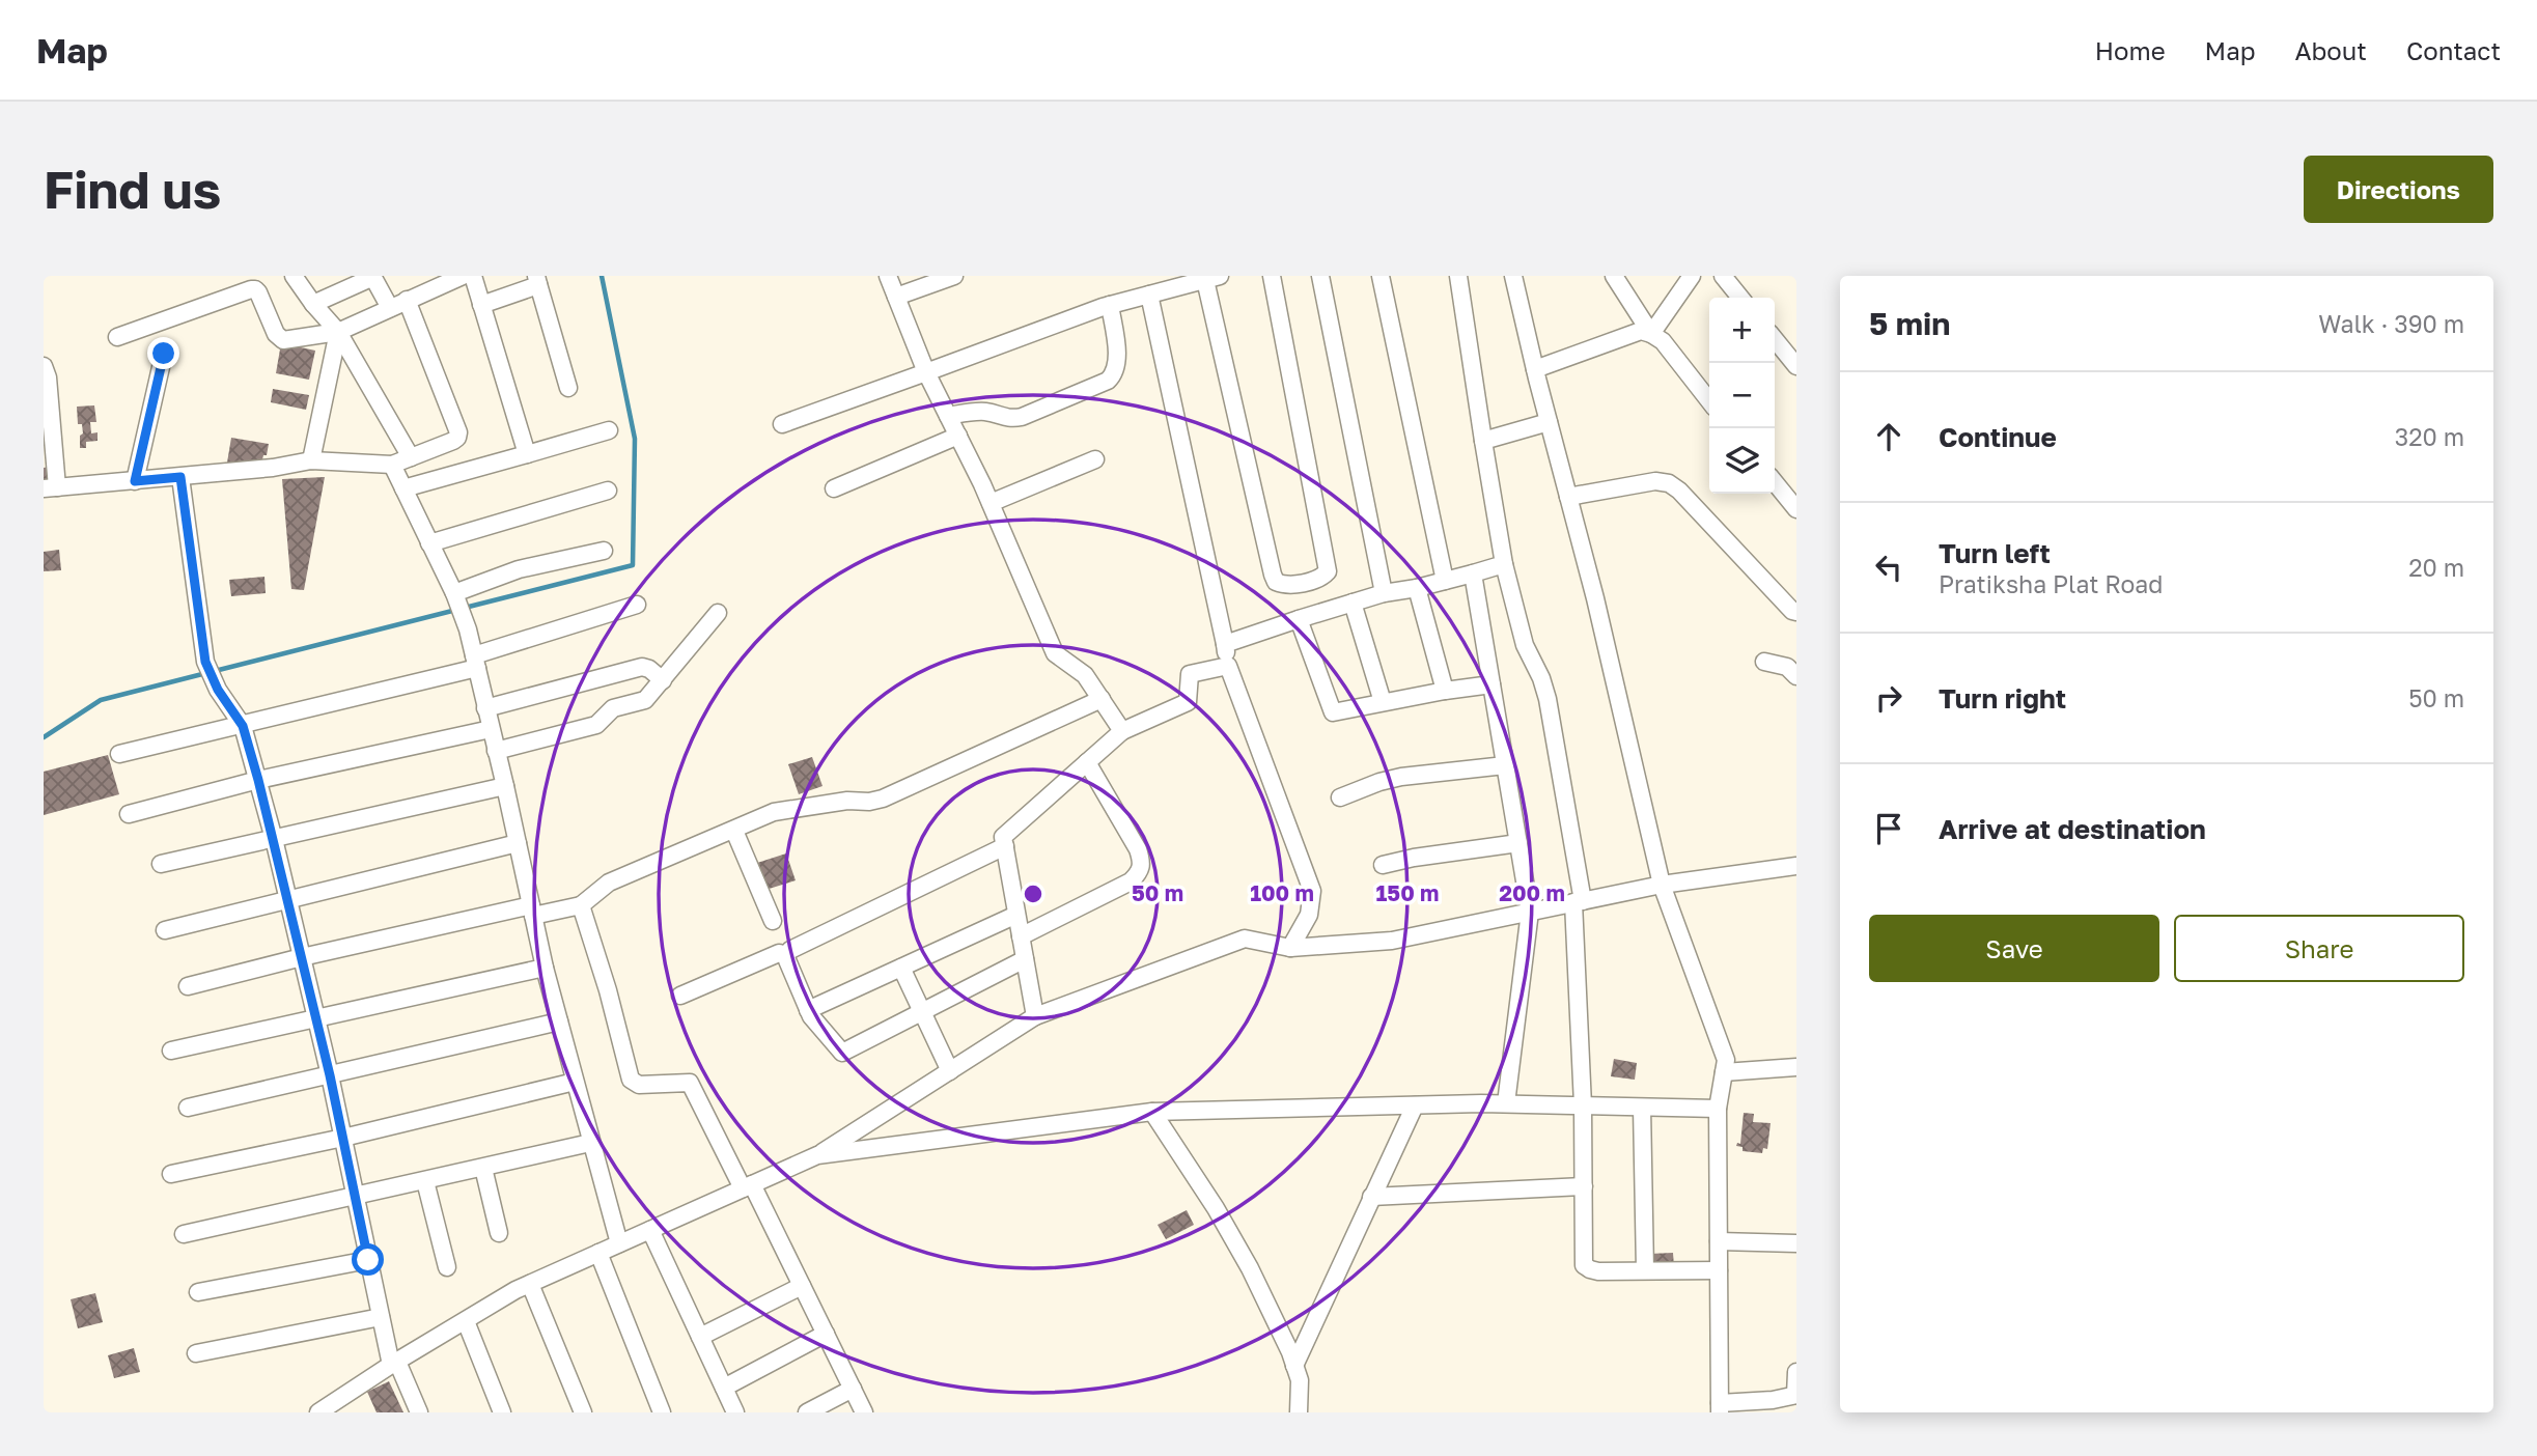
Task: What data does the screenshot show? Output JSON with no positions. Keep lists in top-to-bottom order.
{
  "page": {
    "header": "Map",
    "nav": [
      "Home",
      "Map",
      "About",
      "Contact"
    ],
    "buttons": [
      "Directions",
      ["Save", "Share"]
    ],
    "title": "Find us",
    "heading": ["5 min", "Walk · 390 m"],
    "map_buttons": ["+", "−"],
    "list": [
      ["Continue", "320 m"],
      ["Turn left", "Pratiksha Plat Road", "20 m"],
      ["Turn right", "50 m"],
      "Arrive at destination"
    ]
  },
  "rings": [
    "50 m",
    "100 m",
    "150 m",
    "200 m"
  ]
}
